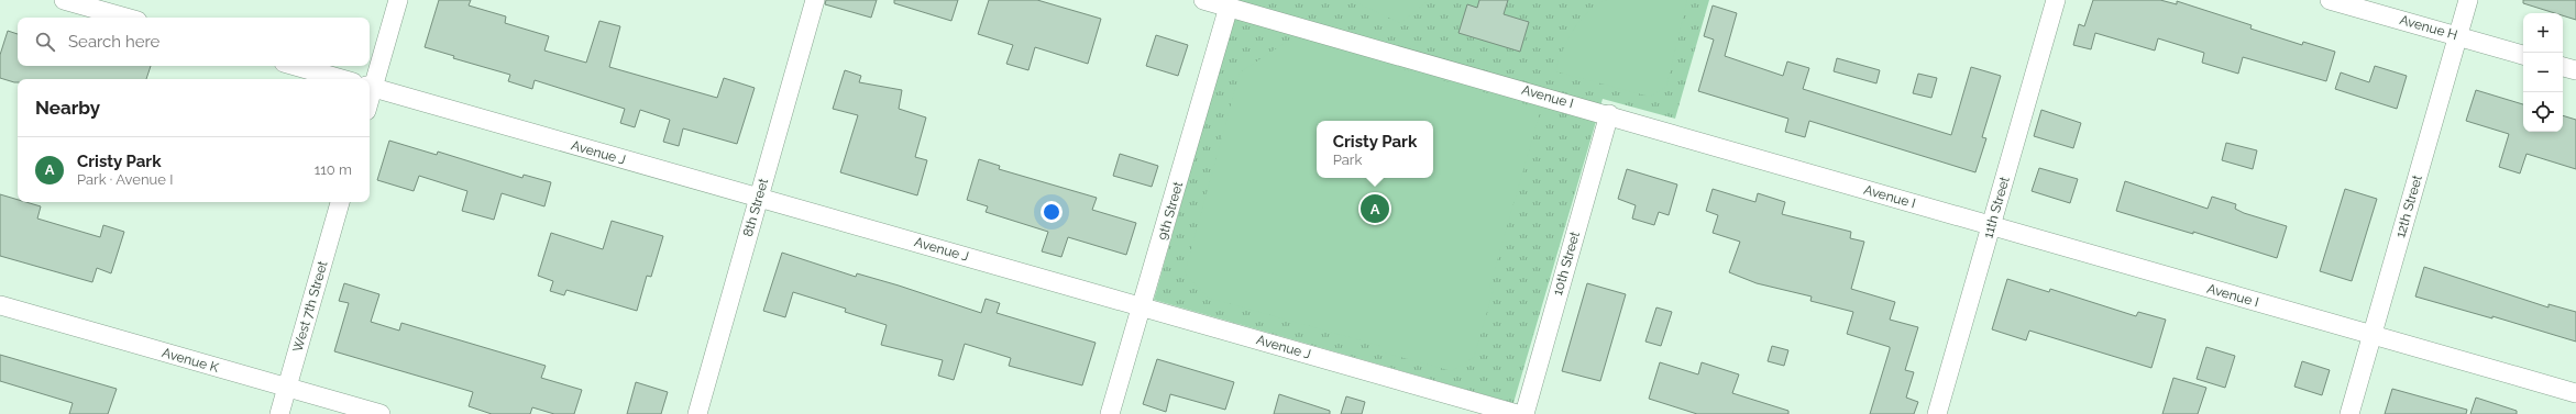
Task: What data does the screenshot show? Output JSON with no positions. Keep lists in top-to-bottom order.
{
  "streets": {
    "street": [
      "Avenue H",
      "Avenue I",
      "Avenue J",
      "12th Street",
      "8th Street",
      "11th Street",
      "9th Street",
      "10th Street",
      "West 7th Street",
      "Avenue K"
    ]
  },
  "crossings": [
    ["Avenue H", "12th Street"],
    ["Avenue I", "12th Street"],
    ["Avenue I", "11th Street"],
    ["Avenue I", "9th Street"],
    ["Avenue I", "10th Street"],
    ["Avenue J", "8th Street"],
    ["Avenue J", "9th Street"],
    ["West 7th Street", "Avenue K"]
  ],
  "page": {
    "map_buttons": ["+", "−"],
    "search": "Search here",
    "heading": "Nearby",
    "popup": ["Cristy Park", "Park"],
    "list": [
      {
        "mark": "A",
        "name": "Cristy Park",
        "note": "Park · Avenue I",
        "value": "110 m"
      }
    ],
    "pins": "A"
  }
}
